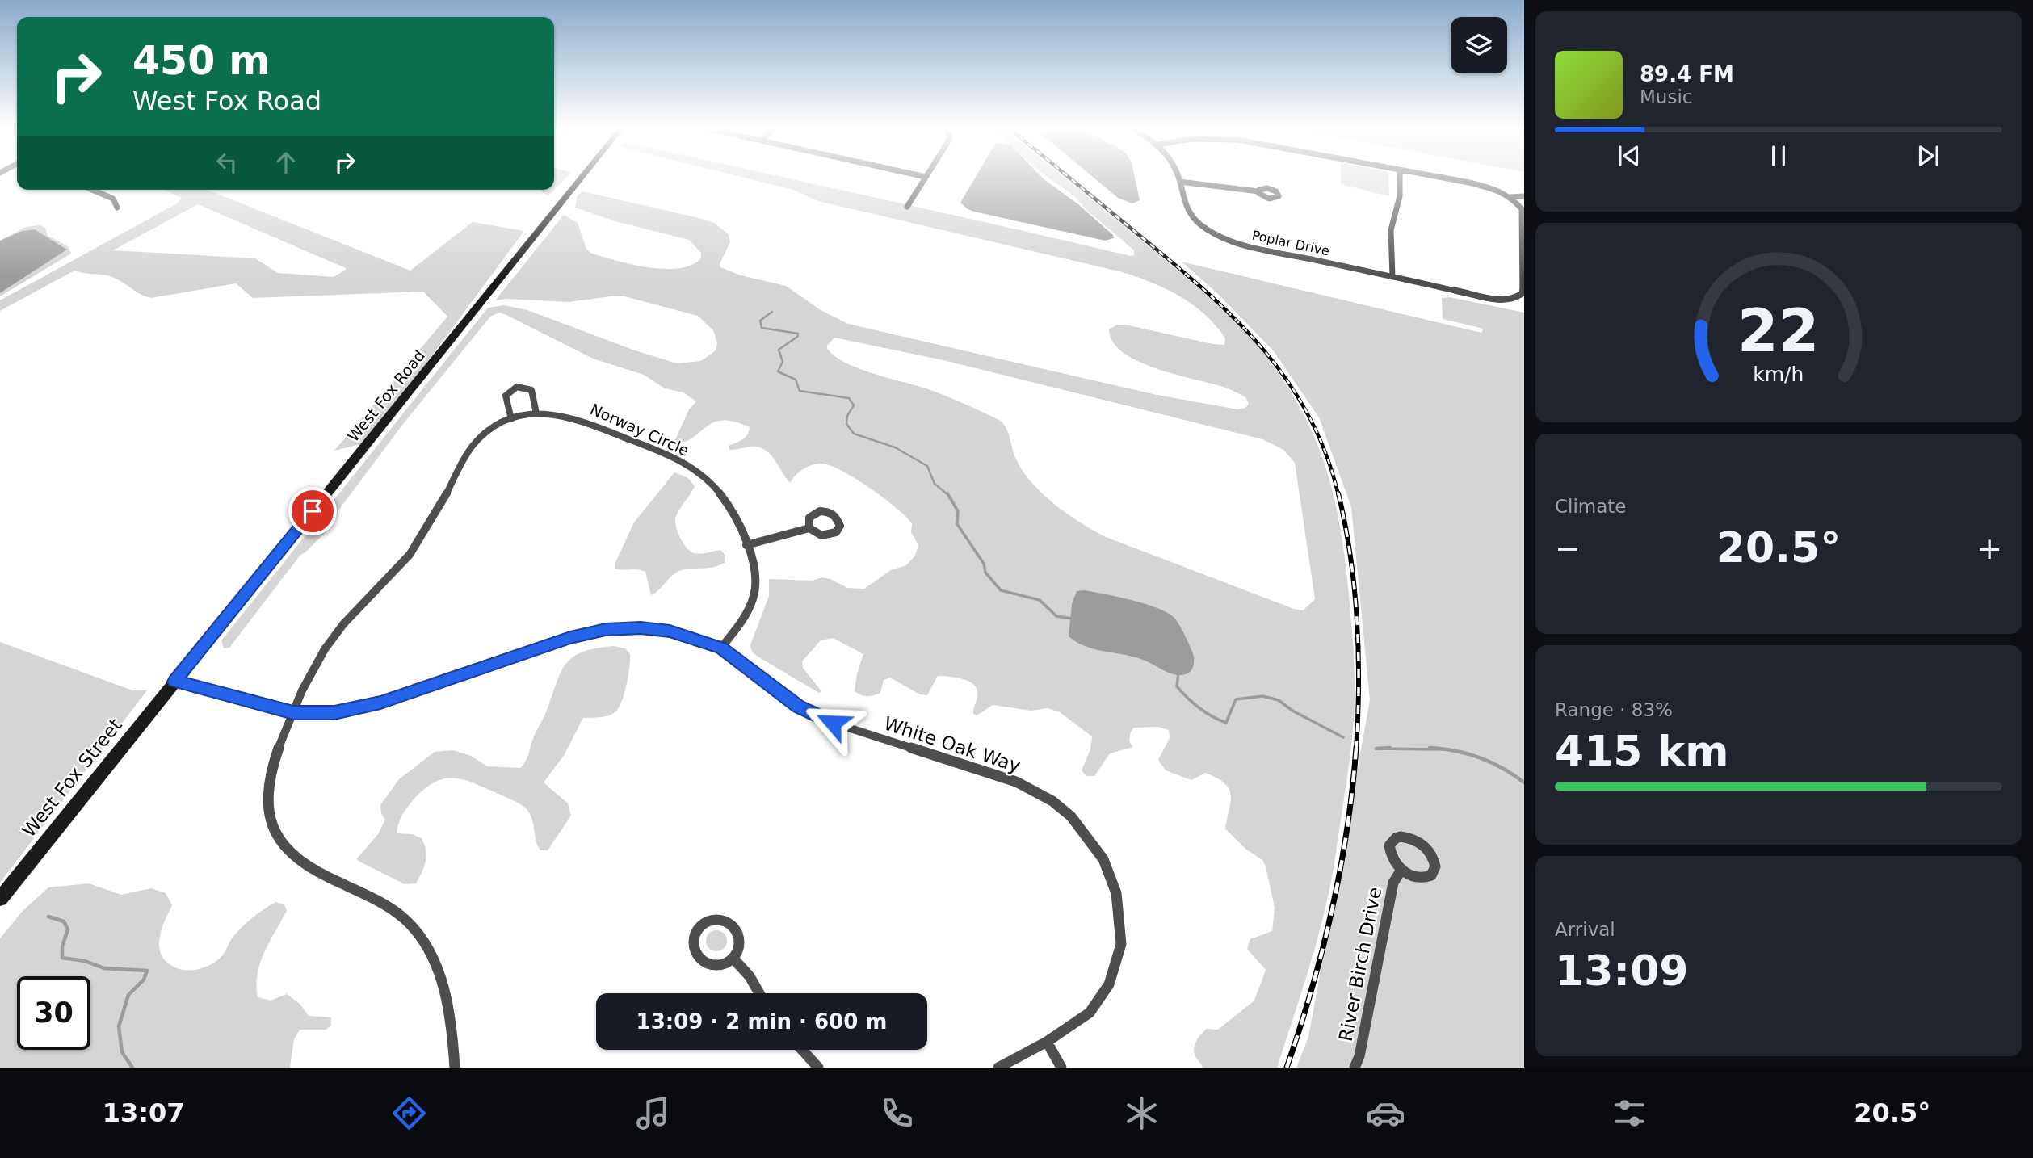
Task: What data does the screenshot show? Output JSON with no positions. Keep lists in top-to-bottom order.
{
  "streets": {
    "street": [
      "Poplar Drive",
      "West Fox Road",
      "Norway Circle",
      "White Oak Way",
      "West Fox Street",
      "River Birch Drive"
    ]
  },
  "crossings": [
    ["West Fox Road", "White Oak Way"],
    ["West Fox Road", "West Fox Street"],
    ["Norway Circle", "White Oak Way"],
    ["White Oak Way", "West Fox Street"]
  ],
  "page": {
    "turn": ["450 m", "West Fox Road"],
    "song": ["89.4 FM", "Music"],
    "tile": [
      "Climate",
      ["Range · 83%", "415 km"],
      ["Arrival", "13:09"]
    ],
    "heat": ["−", "20.5°", "+"],
    "limit": "30",
    "trip": "13:09 · 2 min · 600 m",
    "tabs": ["13:07", "20.5°"],
    "gauge": ["22", "km/h"]
  }
}
